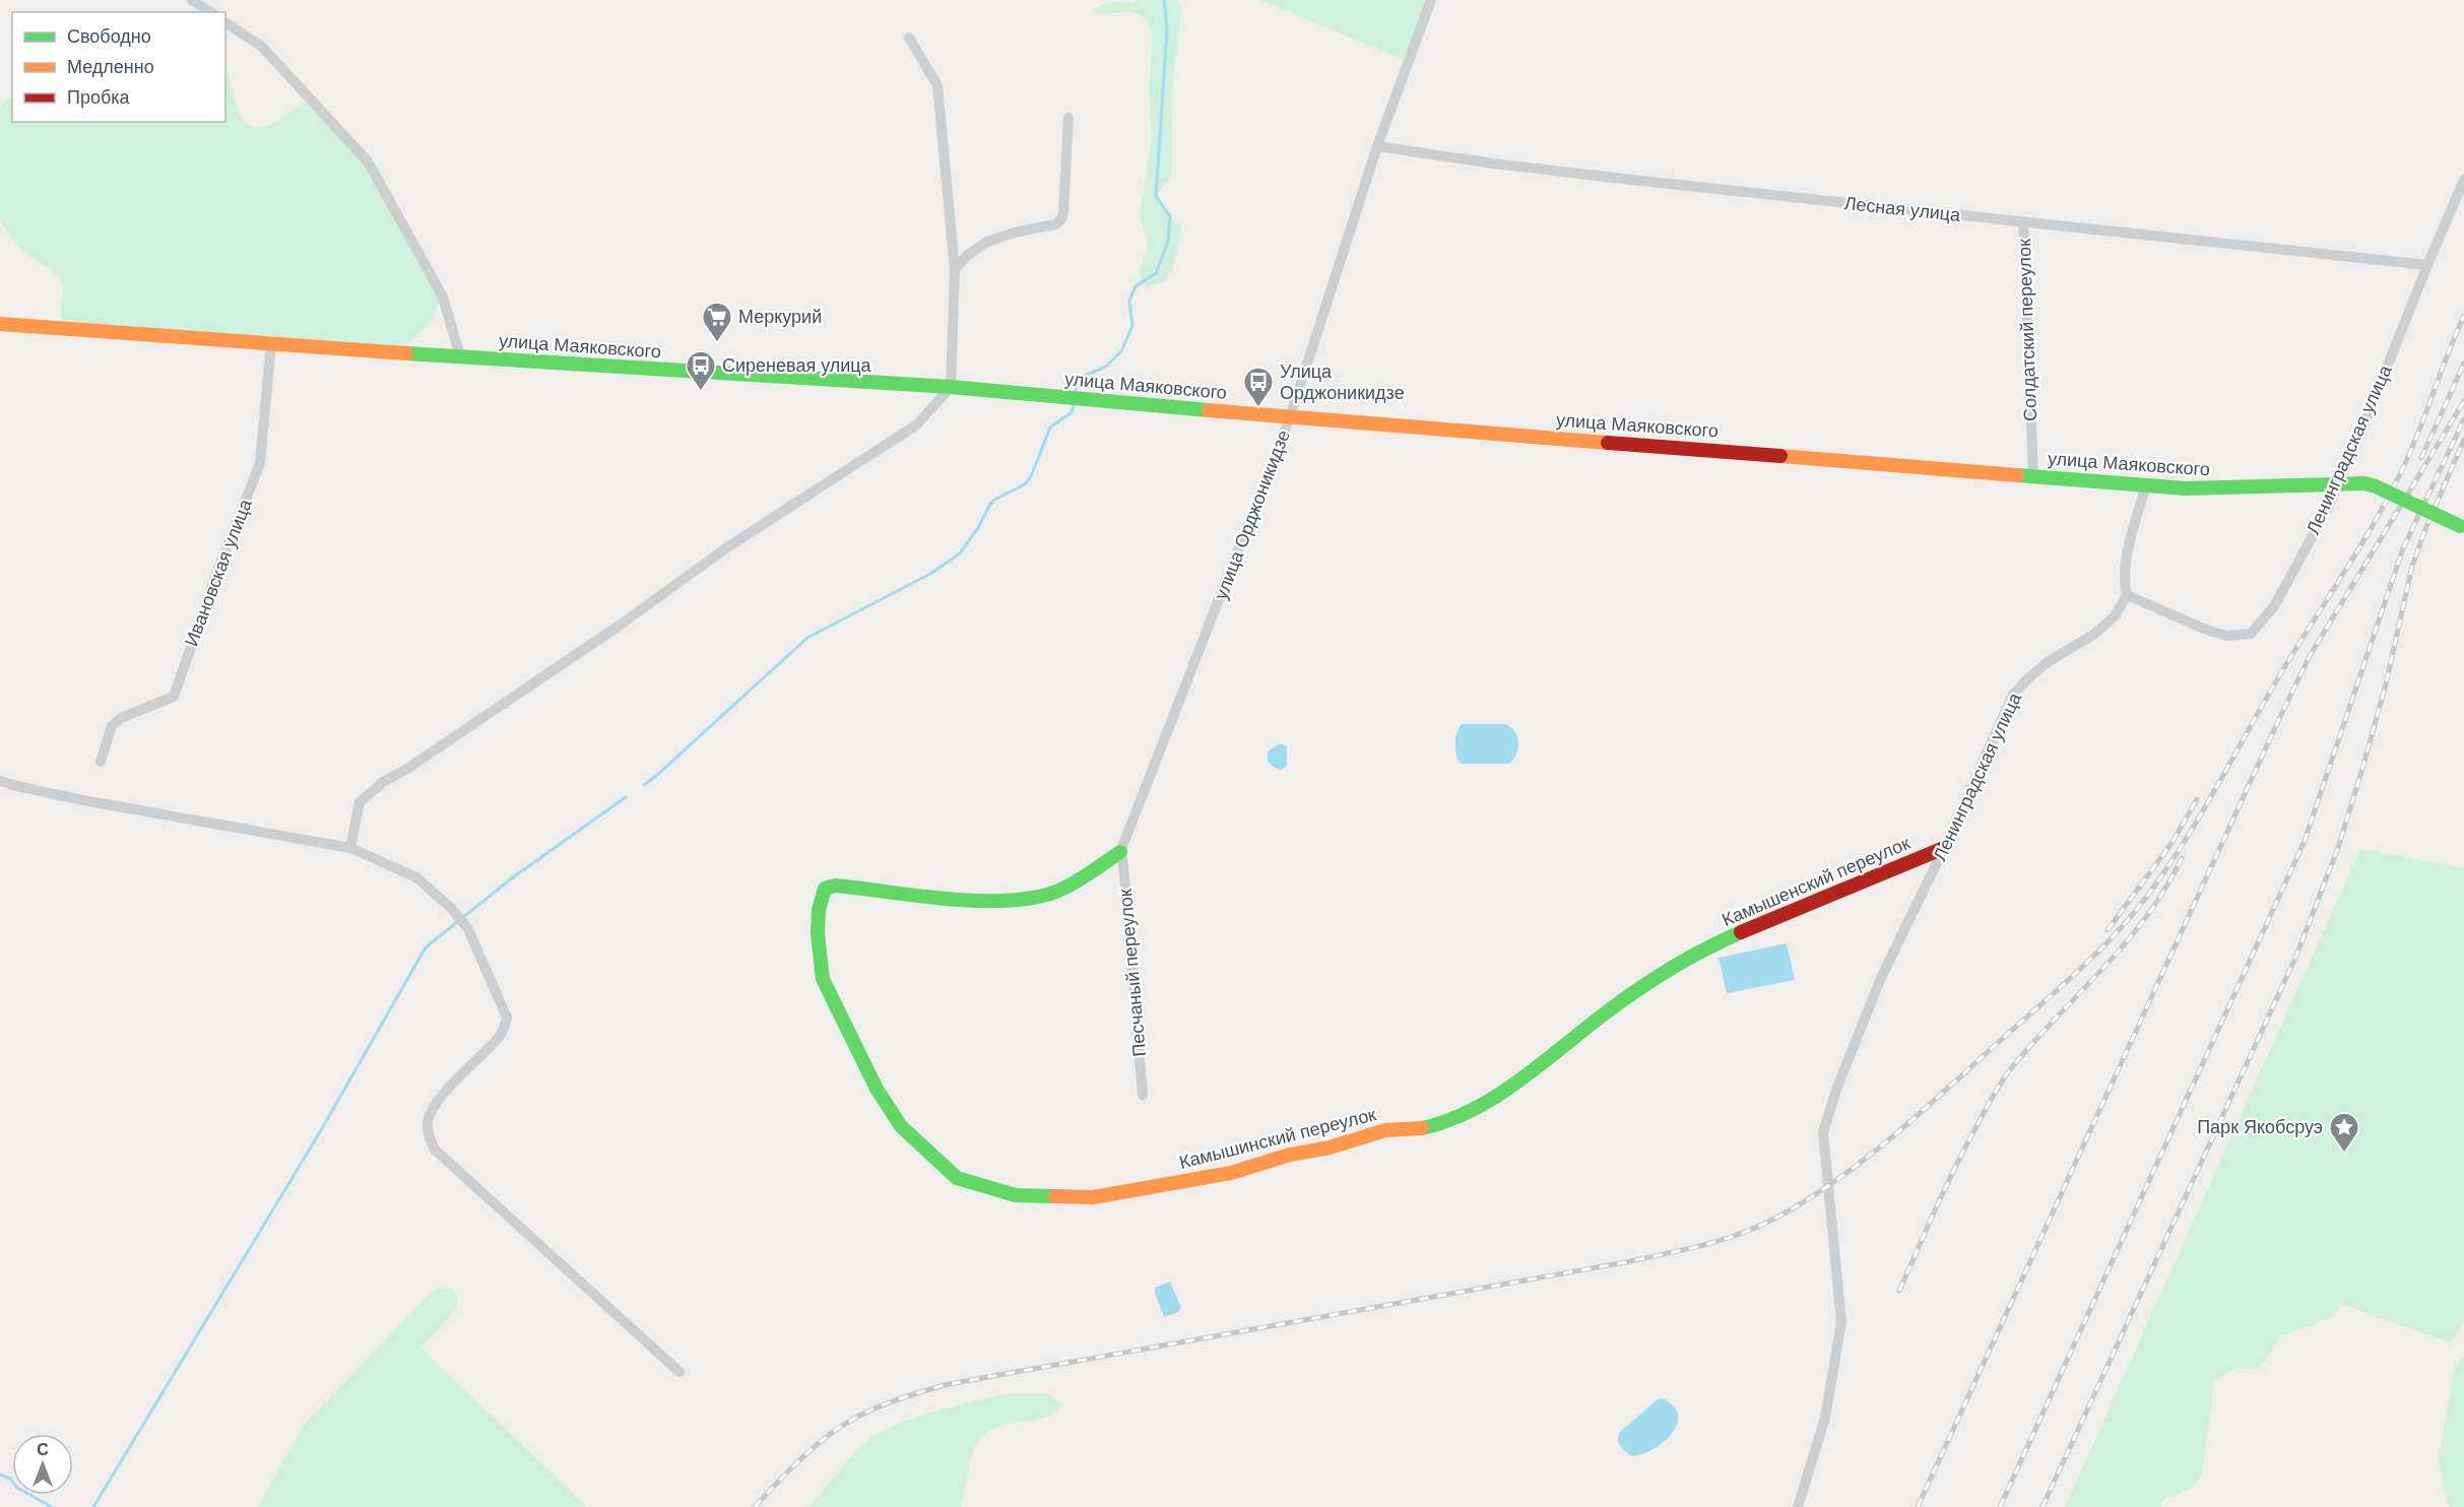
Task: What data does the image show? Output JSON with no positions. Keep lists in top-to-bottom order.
{
  "streets": {
    "street": [
      "Лесная улица",
      "Солдатский переулок",
      "улица Маяковского",
      "Ленинградская улица",
      "улица Орджоникидзе",
      "Ивановская улица",
      "Камышенский переулок",
      "Песчаный переулок",
      "Камышинский переулок"
    ]
  },
  "crossings": [
    ["Лесная улица", "Солдатский переулок"],
    ["Лесная улица", "Ленинградская улица"],
    ["Лесная улица", "улица Орджоникидзе"],
    ["Солдатский переулок", "улица Маяковского"],
    ["улица Маяковского", "улица Орджоникидзе"],
    ["улица Маяковского", "Ивановская улица"],
    ["Ленинградская улица", "Камышенский переулок"],
    ["улица Орджоникидзе", "Песчаный переулок"],
    ["улица Орджоникидзе", "Камышинский переулок"],
    ["Камышенский переулок", "Камышинский переулок"],
    ["Песчаный переулок", "Камышинский переулок"]
  ],
  "places": {
    "supermarket": ["Меркурий"],
    "bus stop": ["Сиреневая улица", "Улица Орджоникидзе"],
    "place": ["Парк Якобсруэ"]
  },
  "legend": ["Свободно", "Медленно", "Пробка"],
  "north": "top"
}
